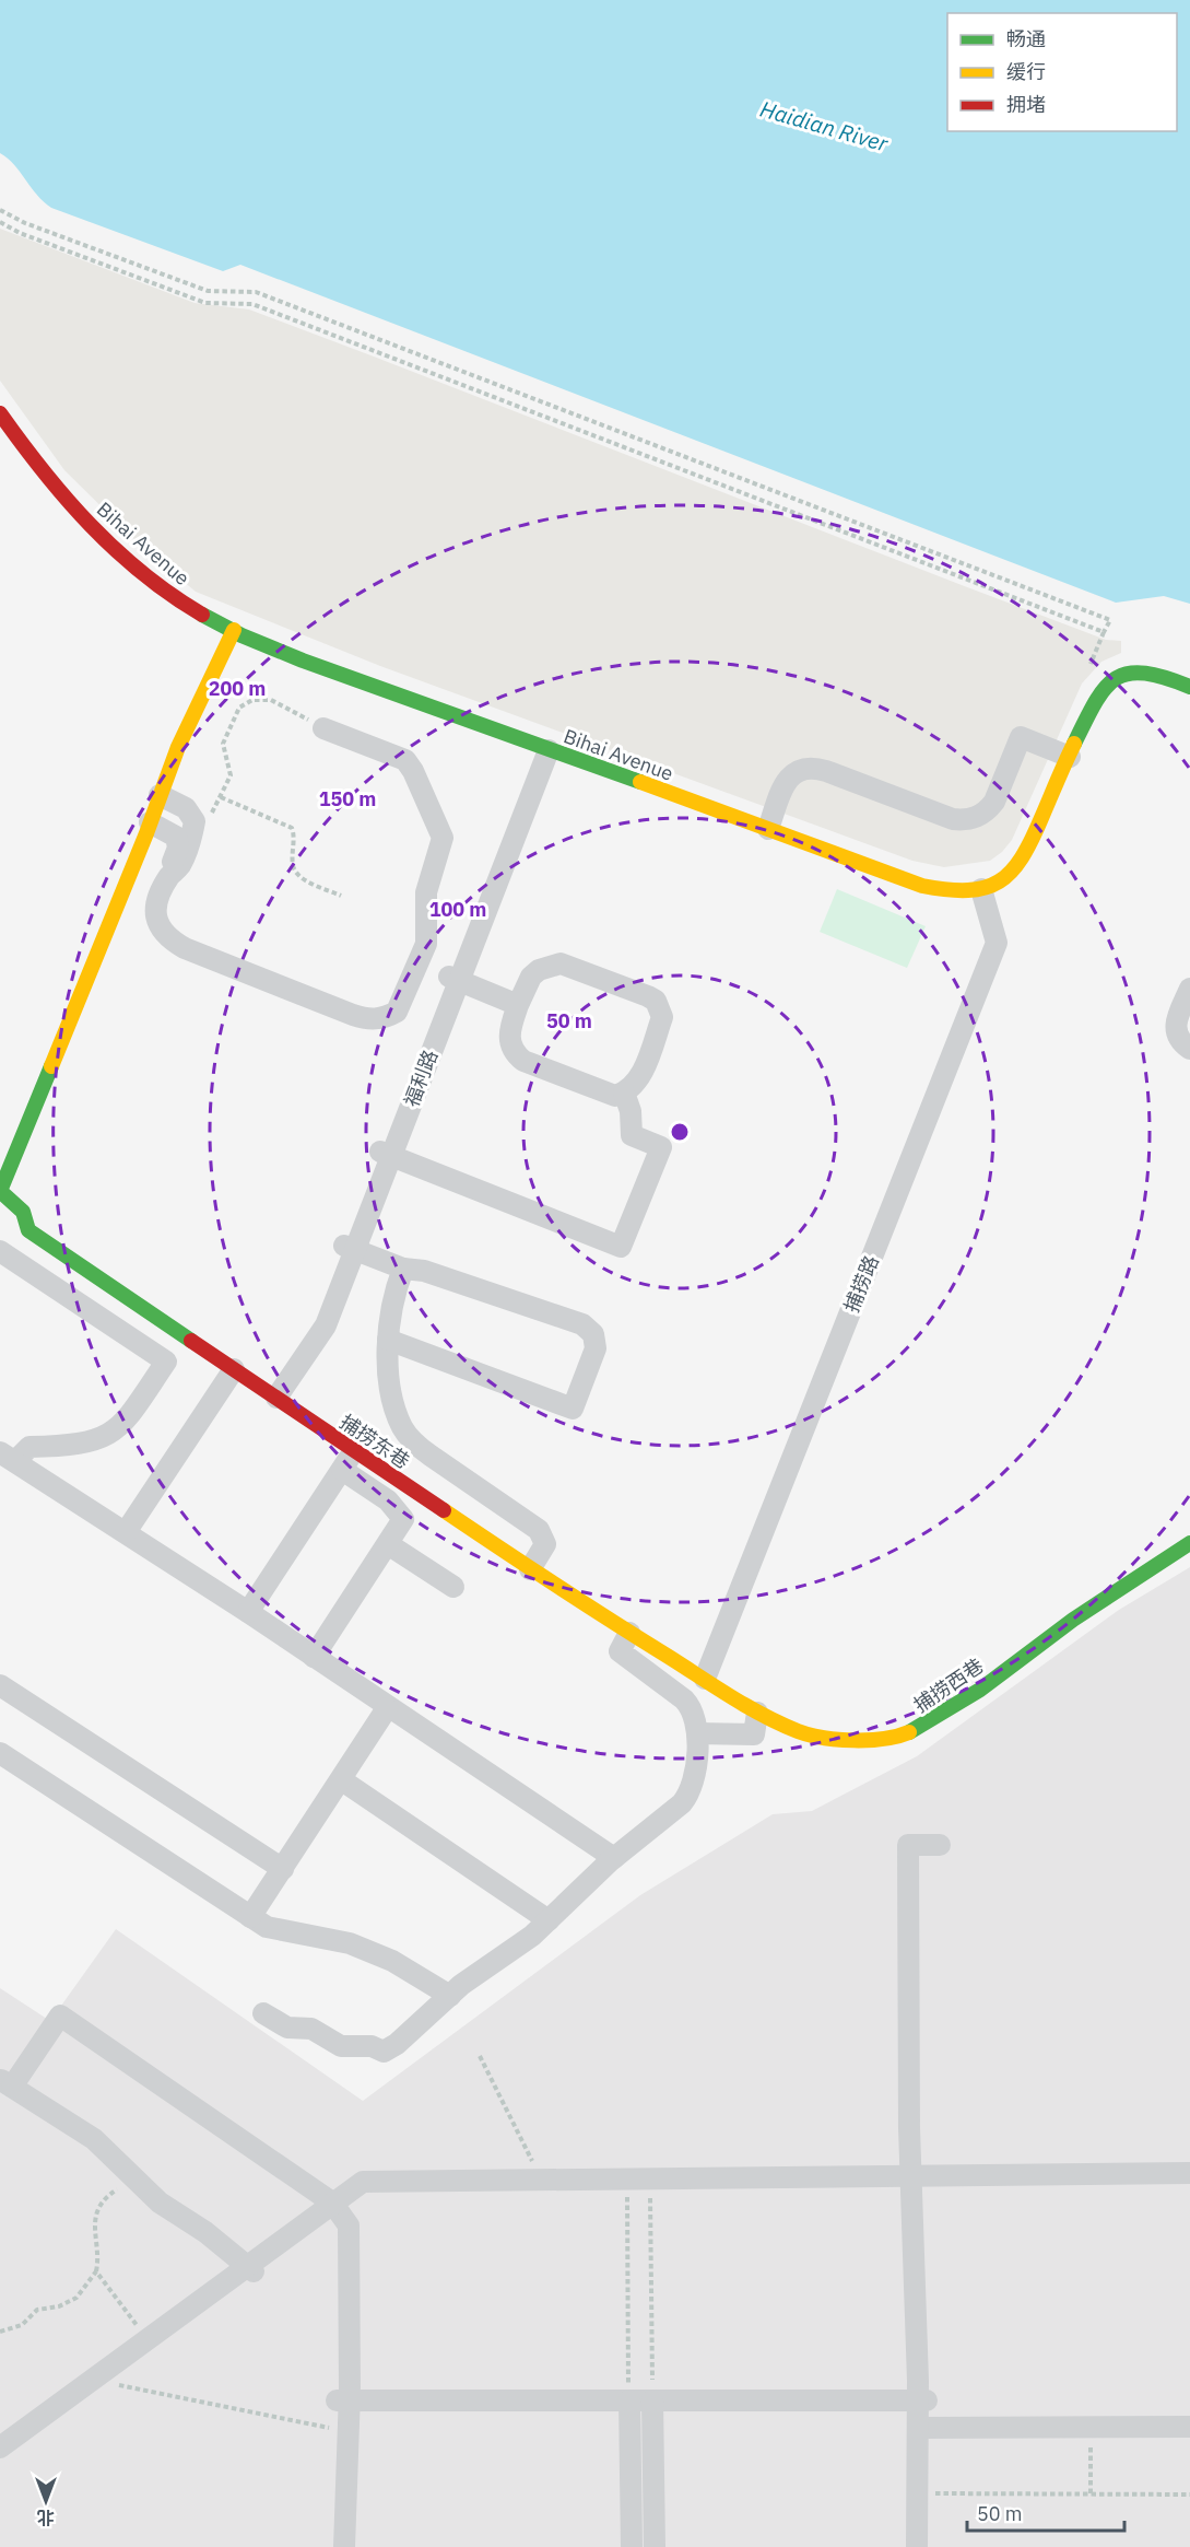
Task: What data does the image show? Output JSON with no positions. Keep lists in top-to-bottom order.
{
  "streets": {
    "main road": ["Bihai Avenue", "捕捞东巷", "捕捞西巷"],
    "street": ["福利路", "捕捞路"]
  },
  "crossings": [
    ["Bihai Avenue", "福利路"],
    ["Bihai Avenue", "捕捞路"],
    ["福利路", "捕捞东巷"],
    ["捕捞路", "捕捞东巷"],
    ["捕捞路", "捕捞西巷"],
    ["捕捞东巷", "捕捞西巷"]
  ],
  "water": ["Haidian River"],
  "legend": ["畅通", "缓行", "拥堵"],
  "scale_bar": "50 m",
  "north": "bottom",
  "rings": [
    "200 m",
    "150 m",
    "100 m",
    "50 m"
  ]
}
